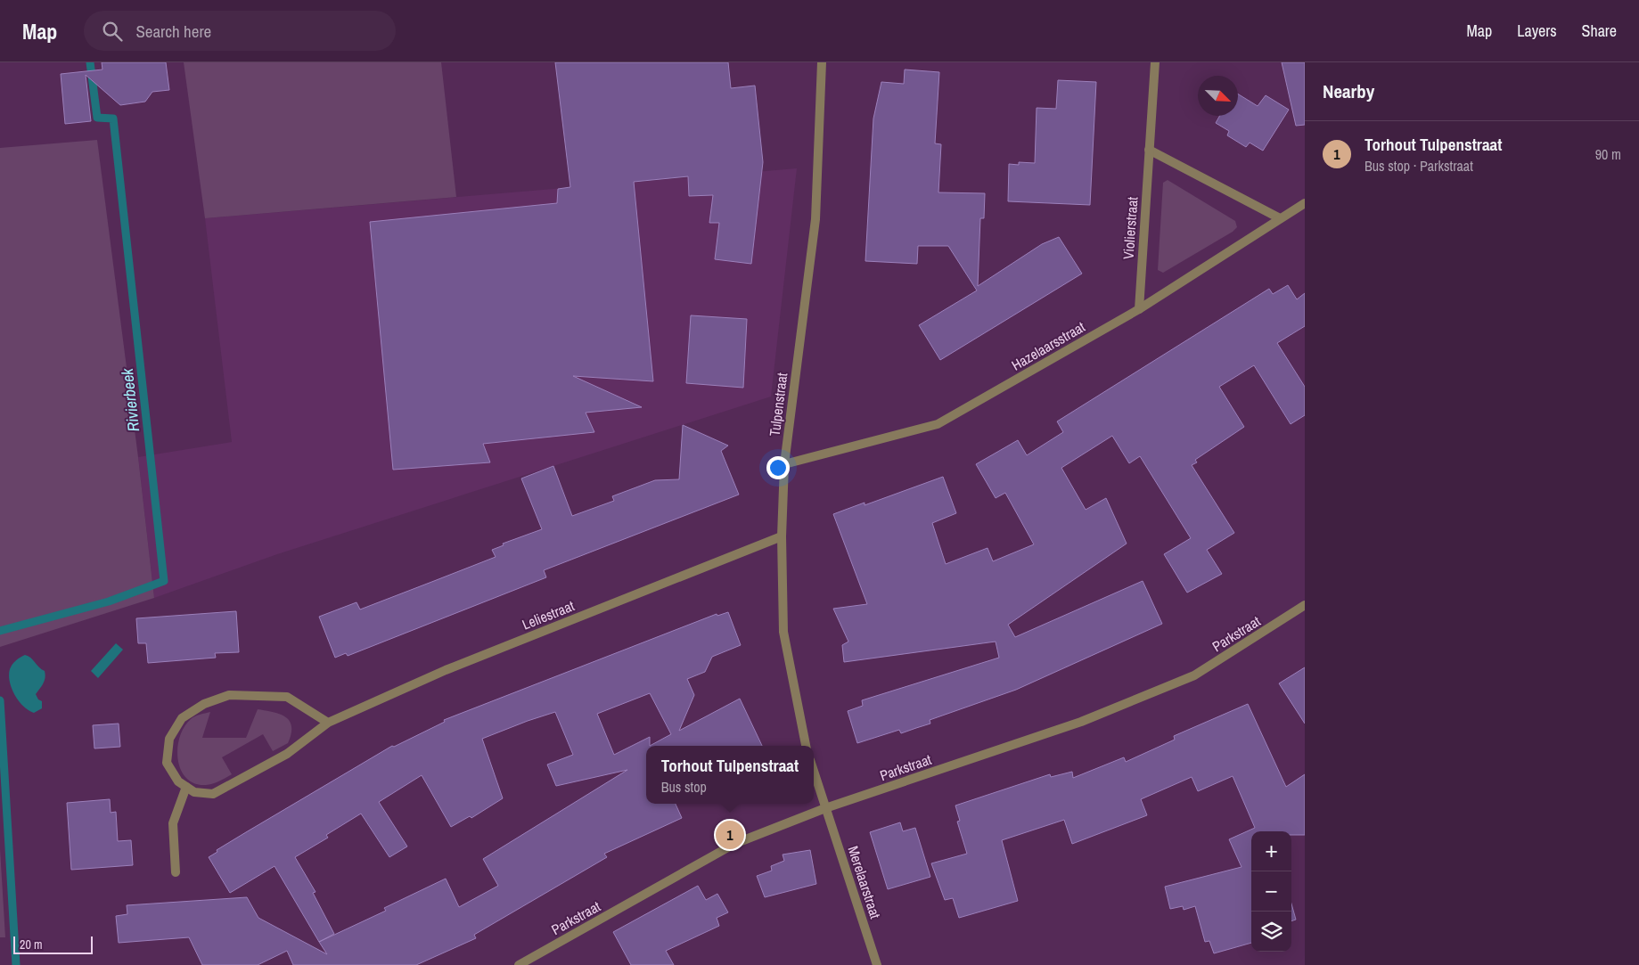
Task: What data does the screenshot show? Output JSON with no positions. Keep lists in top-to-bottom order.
{
  "streets": {
    "street": [
      "Violierstraat",
      "Hazelaarsstraat",
      "Tulpenstraat",
      "Leliestraat",
      "Parkstraat",
      "Merelaarstraat"
    ]
  },
  "crossings": [
    ["Violierstraat", "Hazelaarsstraat"],
    ["Hazelaarsstraat", "Tulpenstraat"],
    ["Tulpenstraat", "Leliestraat"],
    ["Parkstraat", "Merelaarstraat"]
  ],
  "water": ["Rivierbeek"],
  "scale_bar": "20 m",
  "north": "bottom right",
  "page": {
    "header": "Map",
    "search": "Search here",
    "nav": ["Map", "Layers", "Share"],
    "heading": "Nearby",
    "list": [
      {
        "mark": "1",
        "name": "Torhout Tulpenstraat",
        "note": "Bus stop · Parkstraat",
        "value": "90 m"
      }
    ],
    "popup": ["Torhout Tulpenstraat", "Bus stop"],
    "pins": "1",
    "map_buttons": ["+", "−"],
    "scale": "20 m"
  }
}
